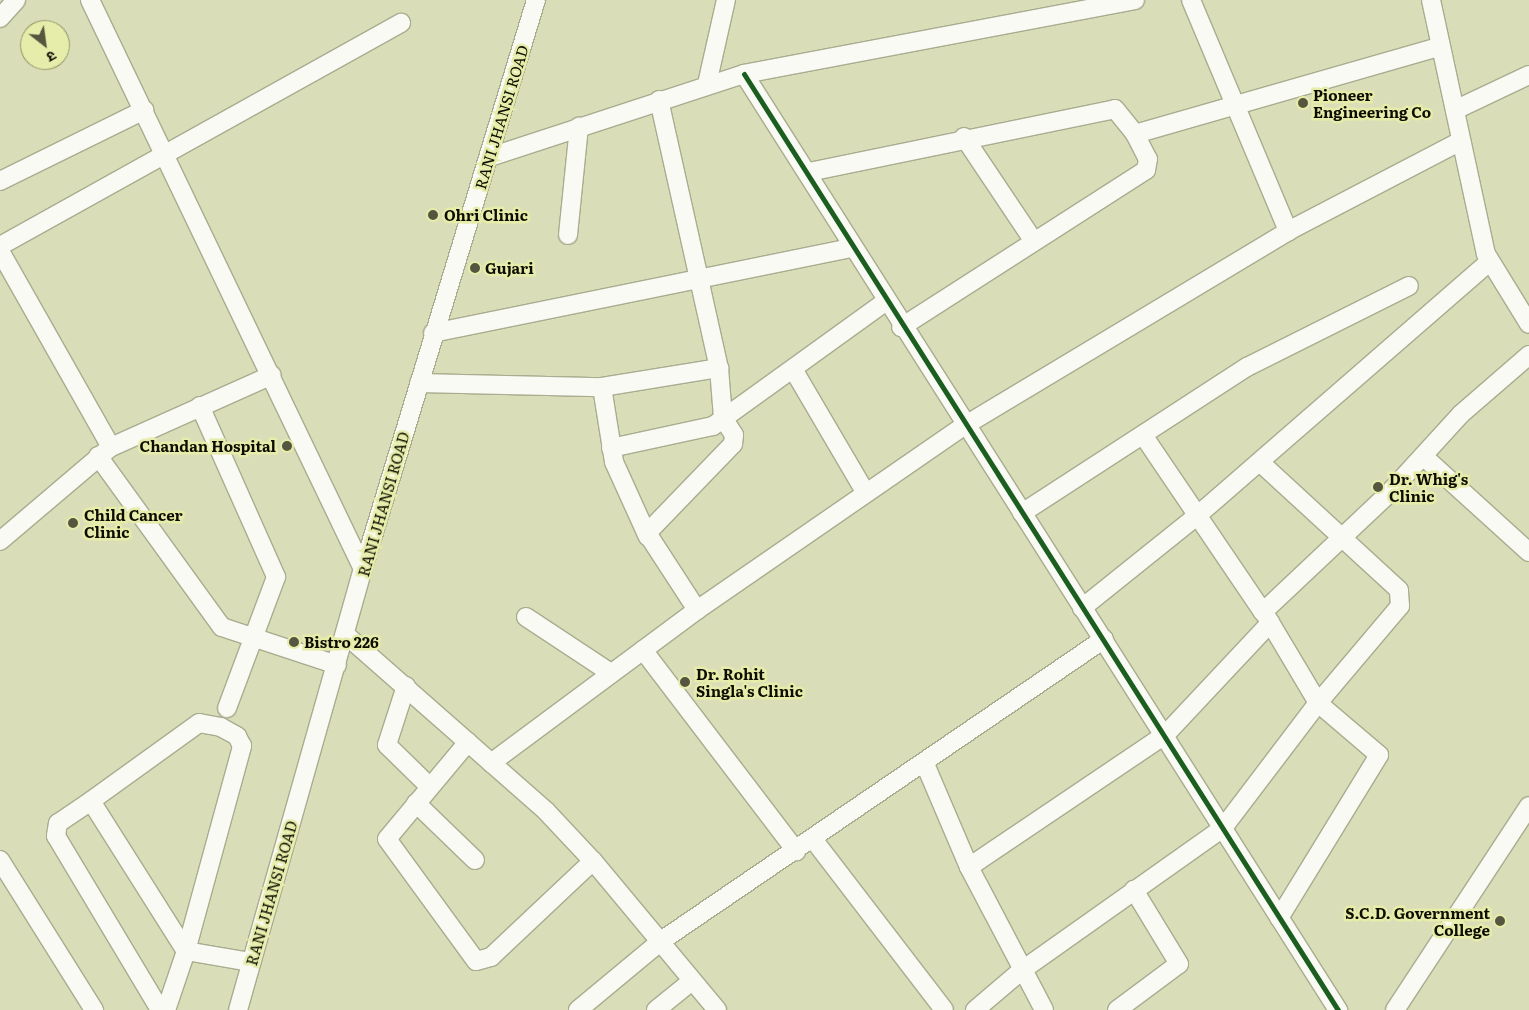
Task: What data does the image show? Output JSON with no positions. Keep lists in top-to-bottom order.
{
  "streets": {
    "street": ["RANI JHANSI ROAD"]
  },
  "places": [
    "Pioneer Engineering Co",
    "Ohri Clinic",
    "Gujari",
    "Chandan Hospital",
    "Dr. Whig's Clinic",
    "Child Cancer Clinic",
    "Bistro 226",
    "Dr. Rohit Singla's Clinic",
    "S.C.D. Government College"
  ],
  "north": "bottom right"
}
